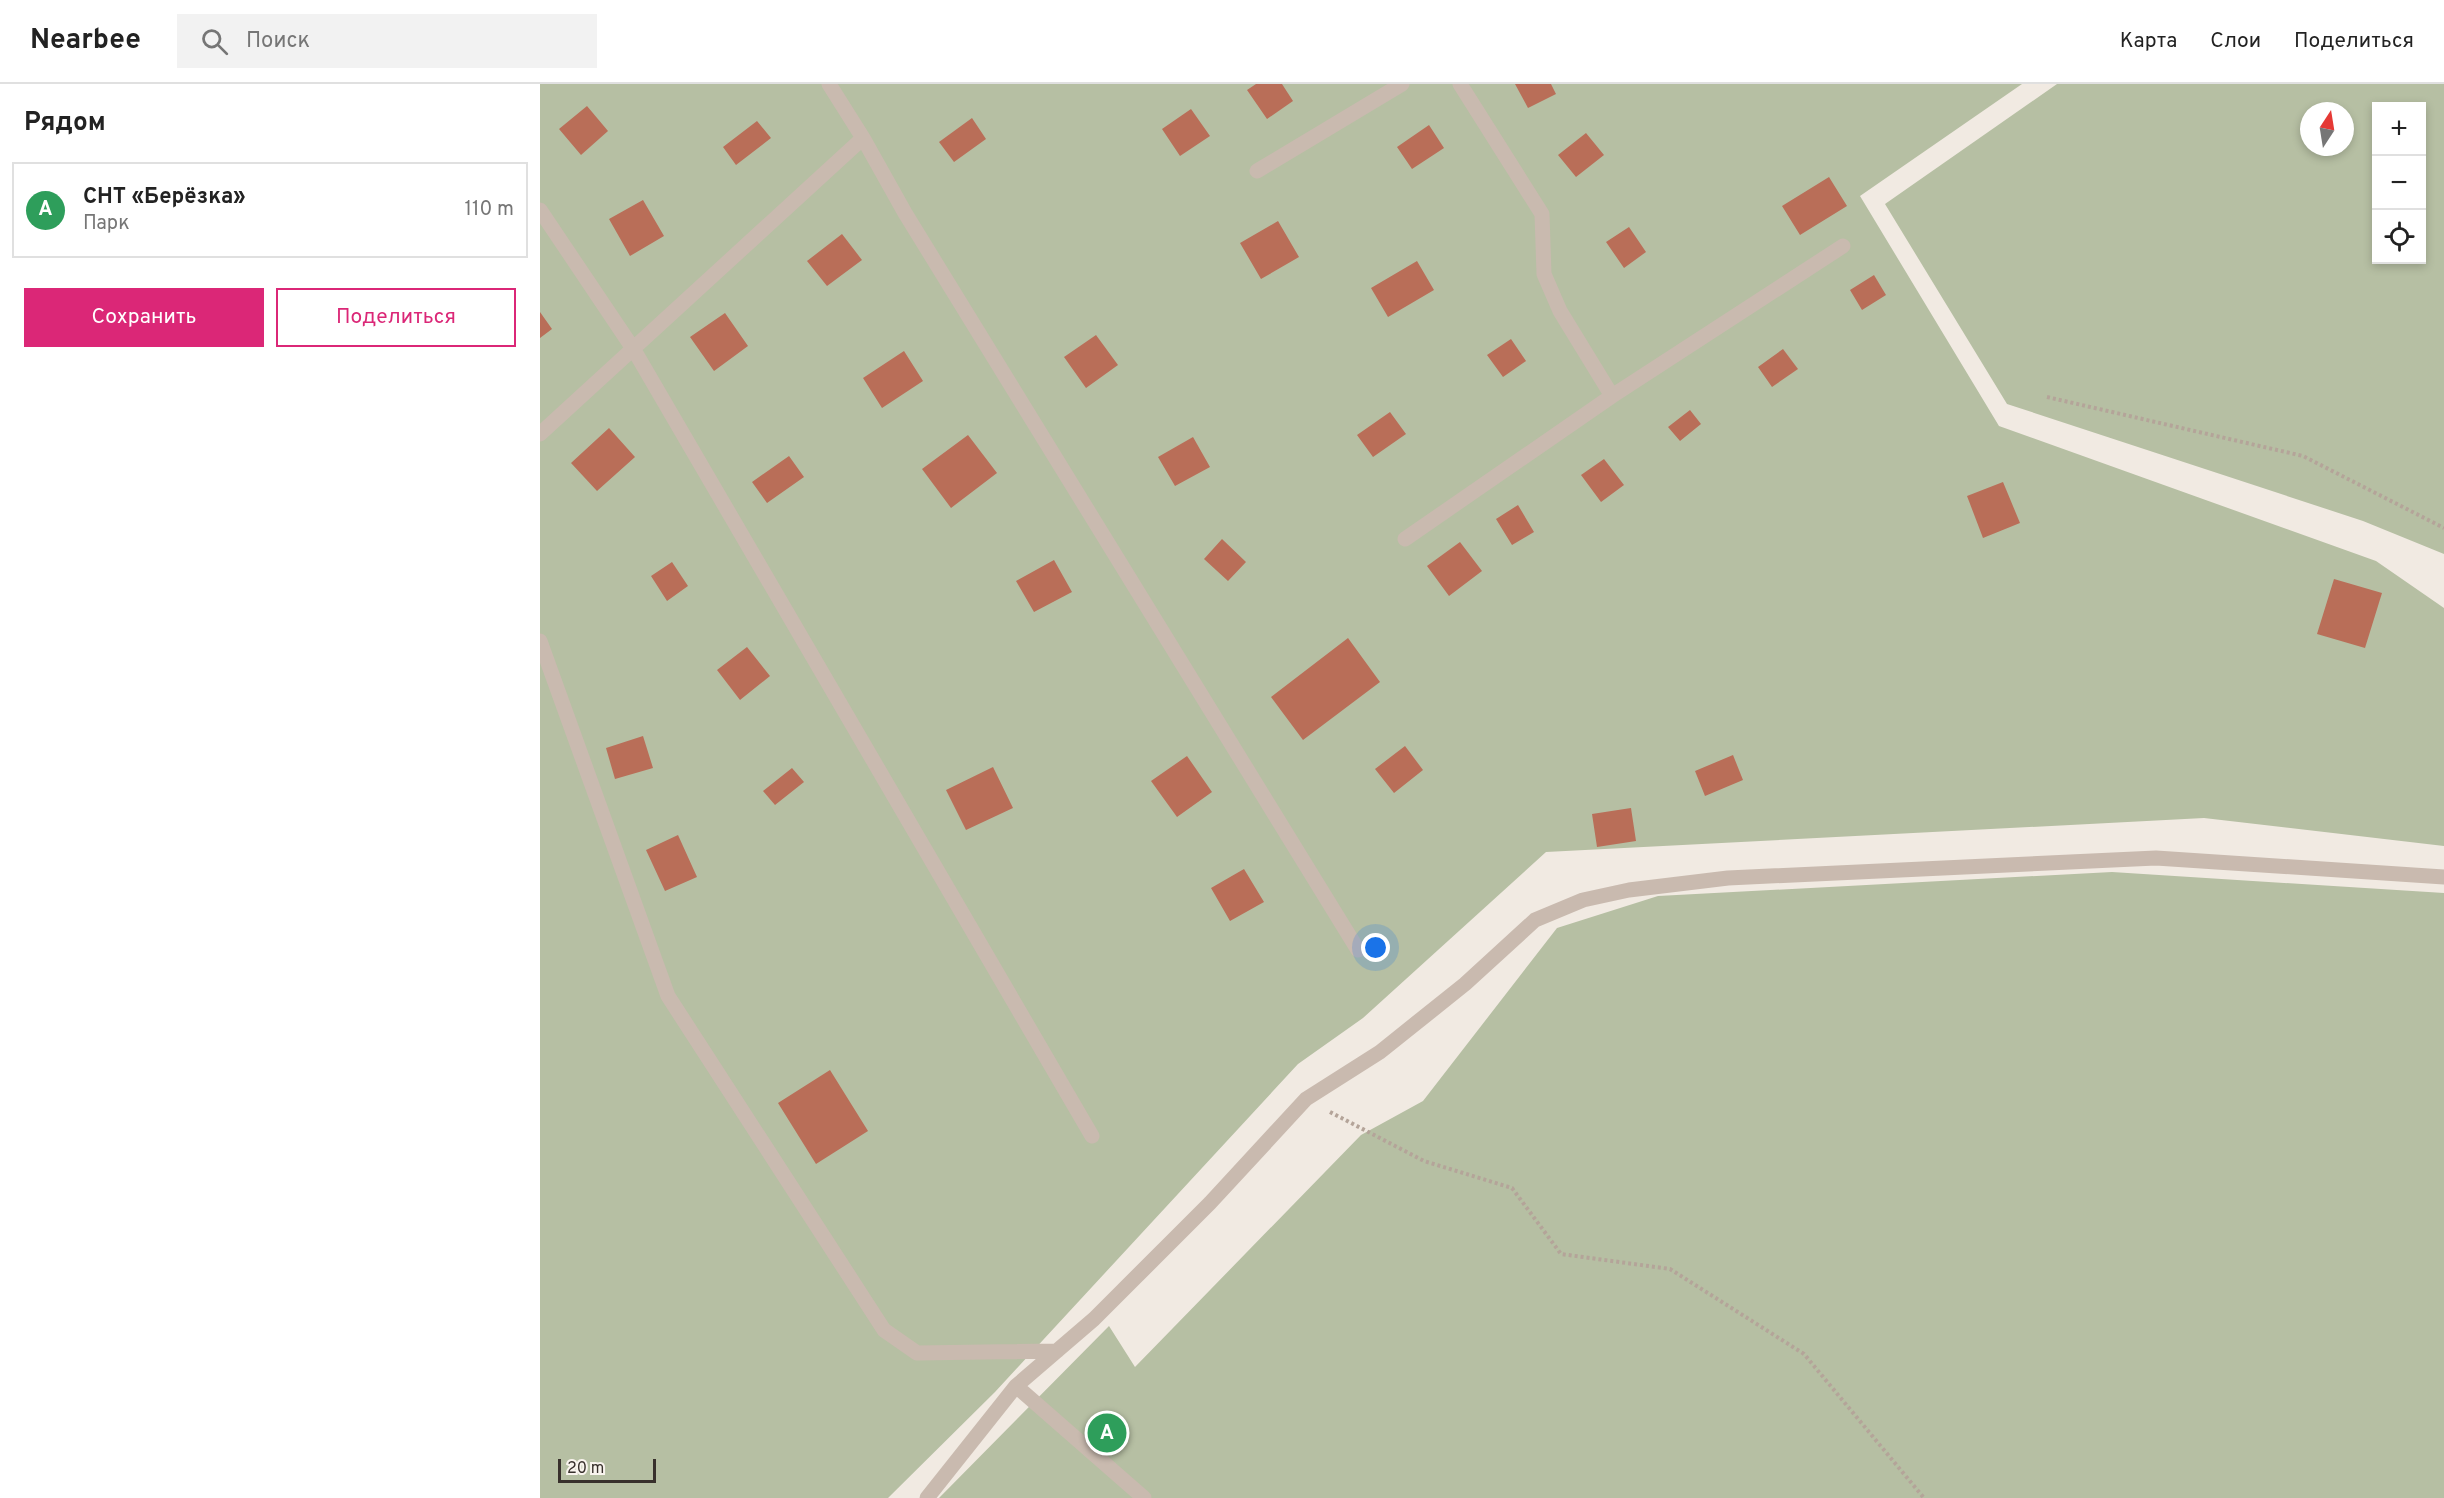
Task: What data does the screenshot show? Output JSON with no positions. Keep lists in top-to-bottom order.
{
  "scale_bar": "20 m",
  "north": "top",
  "page": {
    "header": "Nearbee",
    "search": "Поиск",
    "nav": ["Карта", "Слои", "Поделиться"],
    "heading": "Рядом",
    "map_buttons": ["+", "−"],
    "list": [
      {
        "mark": "A",
        "name": "СНТ «Берёзка»",
        "note": "Парк",
        "value": "110 m"
      }
    ],
    "buttons": ["Сохранить", "Поделиться"],
    "pins": "A",
    "scale": "20 m"
  }
}
